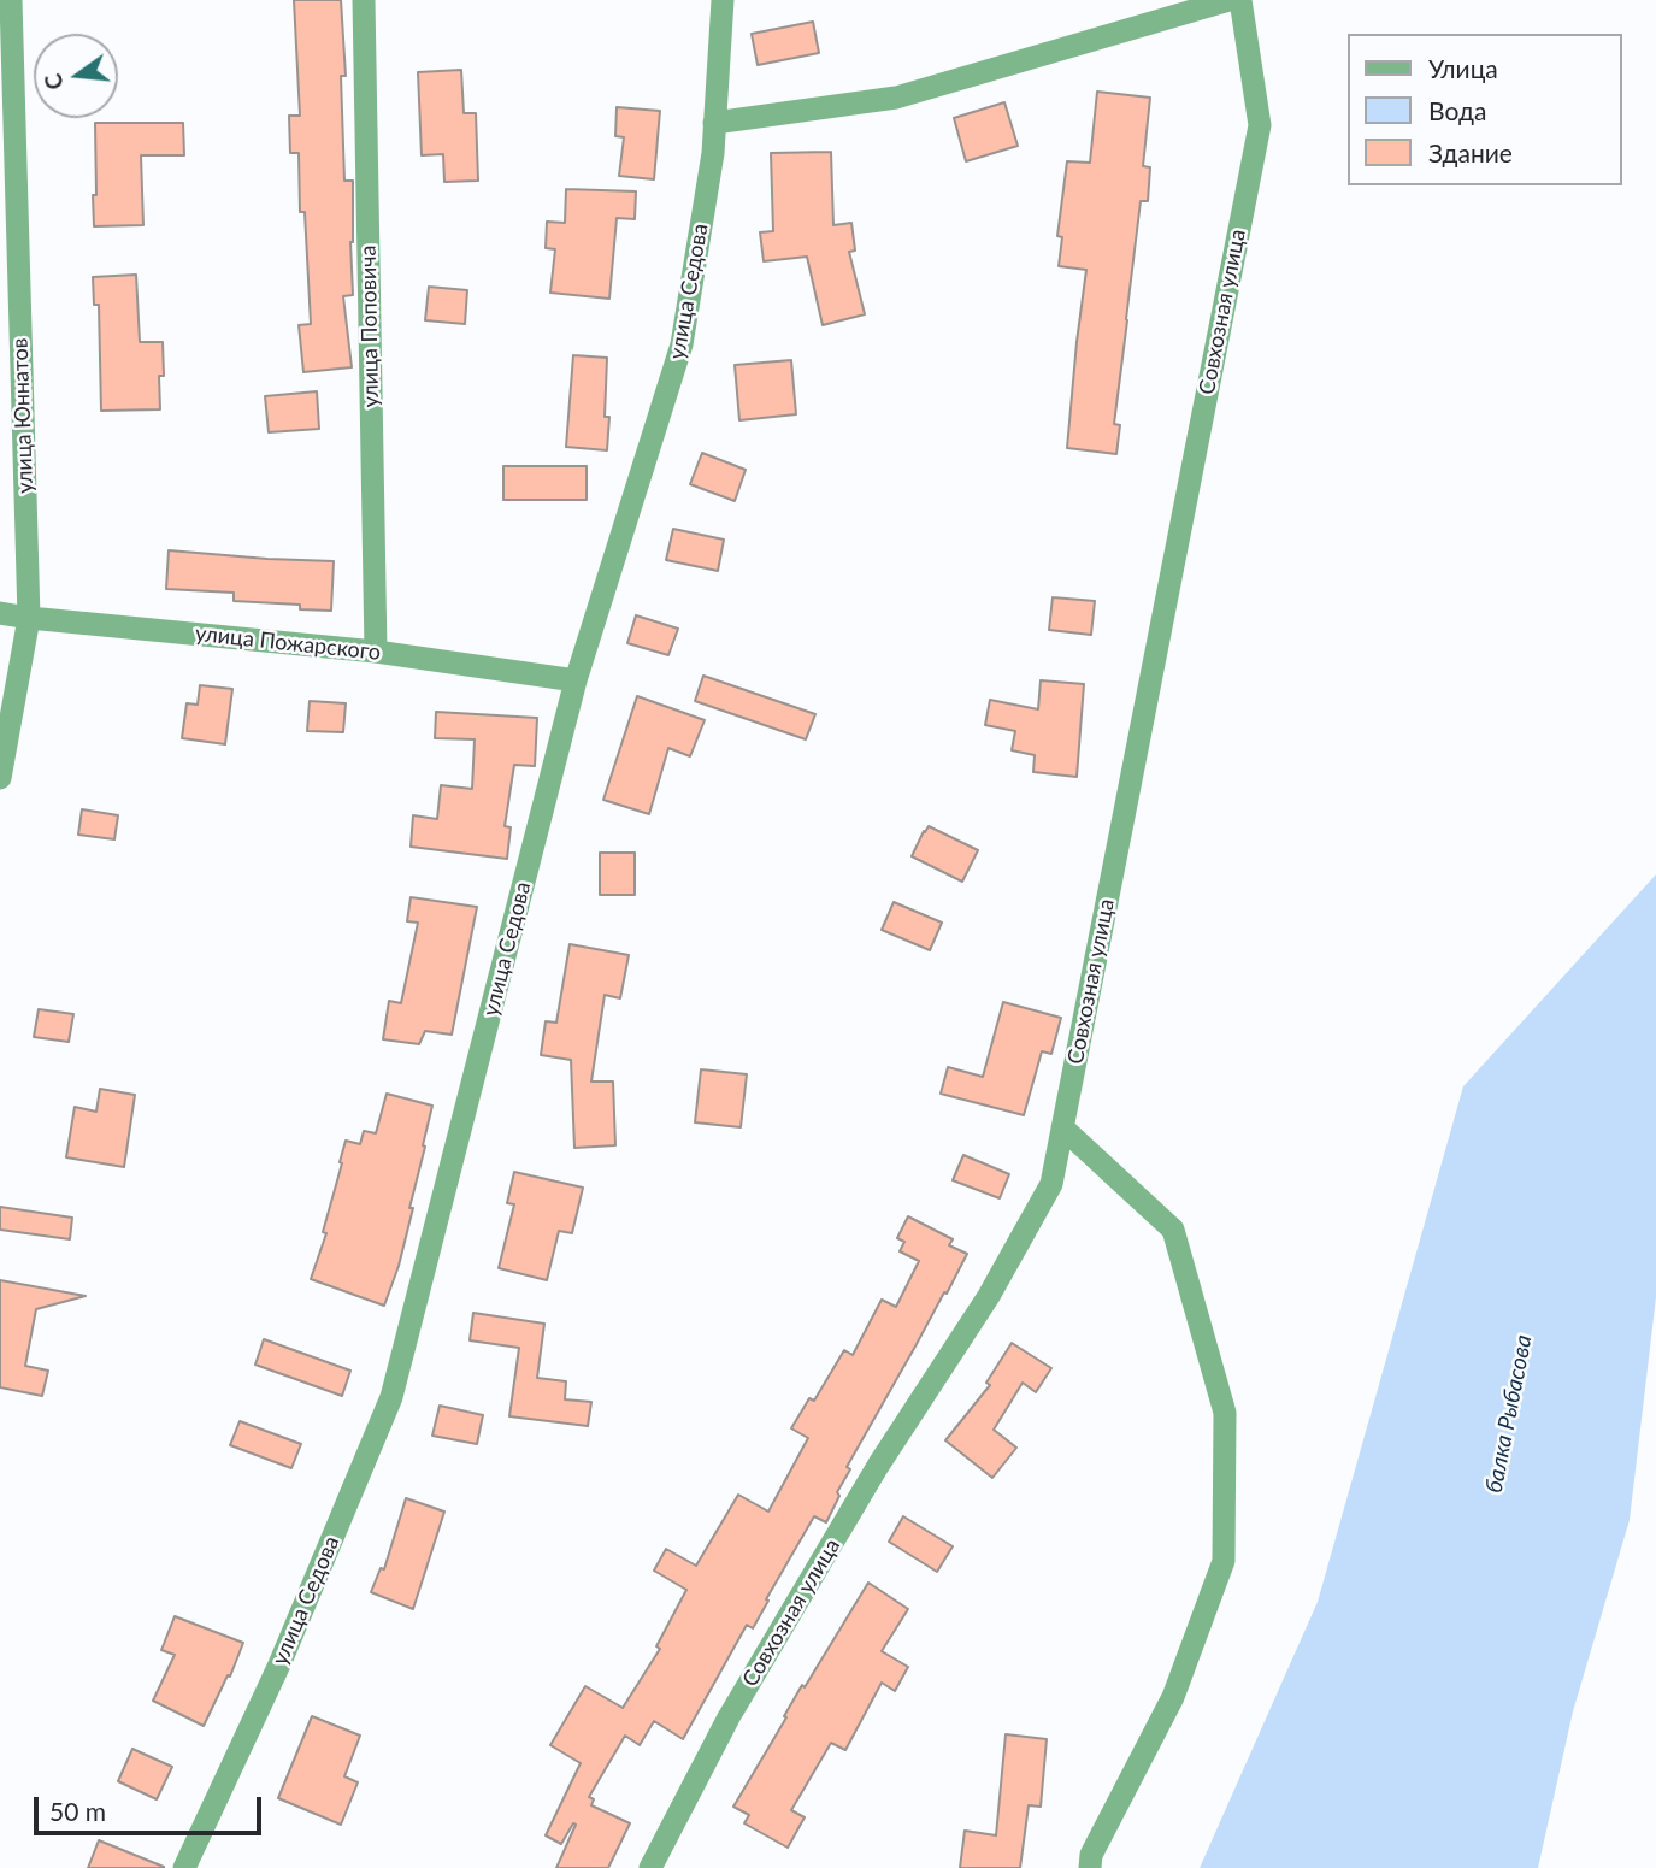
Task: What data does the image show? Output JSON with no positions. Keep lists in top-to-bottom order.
{
  "streets": {
    "street": [
      "улица Седова",
      "Совхозная улица",
      "улица Поповича",
      "улица Юннатов",
      "улица Пожарского"
    ]
  },
  "crossings": [
    ["улица Седова", "улица Пожарского"],
    ["улица Поповича", "улица Пожарского"],
    ["улица Юннатов", "улица Пожарского"]
  ],
  "water": ["балка Рыбасова"],
  "legend": ["Улица", "Вода", "Здание"],
  "scale_bar": "50 m",
  "north": "left"
}
